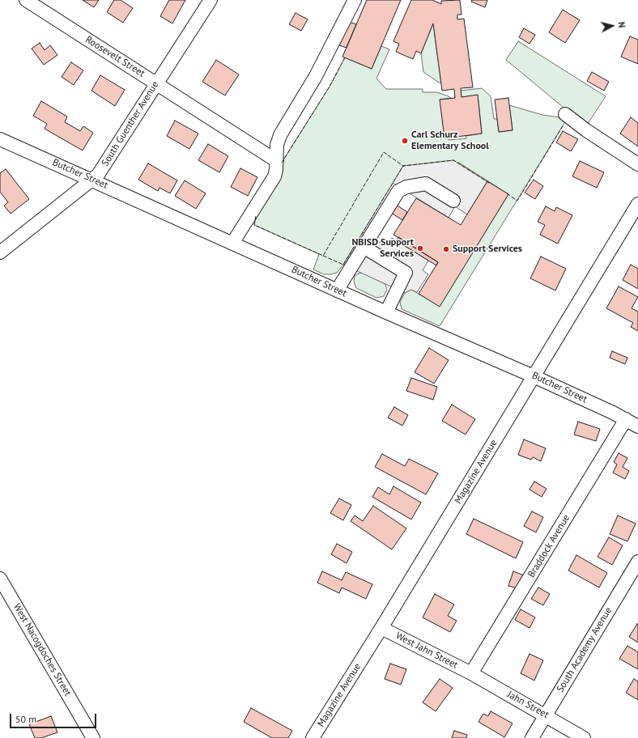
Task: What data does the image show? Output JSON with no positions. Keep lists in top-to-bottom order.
{
  "streets": {
    "street": [
      "Roosevelt Street",
      "South Guenther Avenue",
      "Butcher Street",
      "Magazine Avenue",
      "Braddock Avenue",
      "West Nacogdoches Street",
      "South Academy Avenue",
      "West Jahn Street",
      "Jahn Street"
    ]
  },
  "crossings": [
    ["Roosevelt Street", "South Guenther Avenue"],
    ["South Guenther Avenue", "Butcher Street"],
    ["Butcher Street", "Magazine Avenue"],
    ["Butcher Street", "Braddock Avenue"],
    ["Magazine Avenue", "West Jahn Street"],
    ["Braddock Avenue", "West Jahn Street"],
    ["Braddock Avenue", "Jahn Street"],
    ["South Academy Avenue", "Jahn Street"],
    ["West Jahn Street", "Jahn Street"]
  ],
  "places": ["Carl Schurz Elementary School", "NBISD Support Services", "Support Services"],
  "scale_bar": "50 m",
  "north": "right"
}
